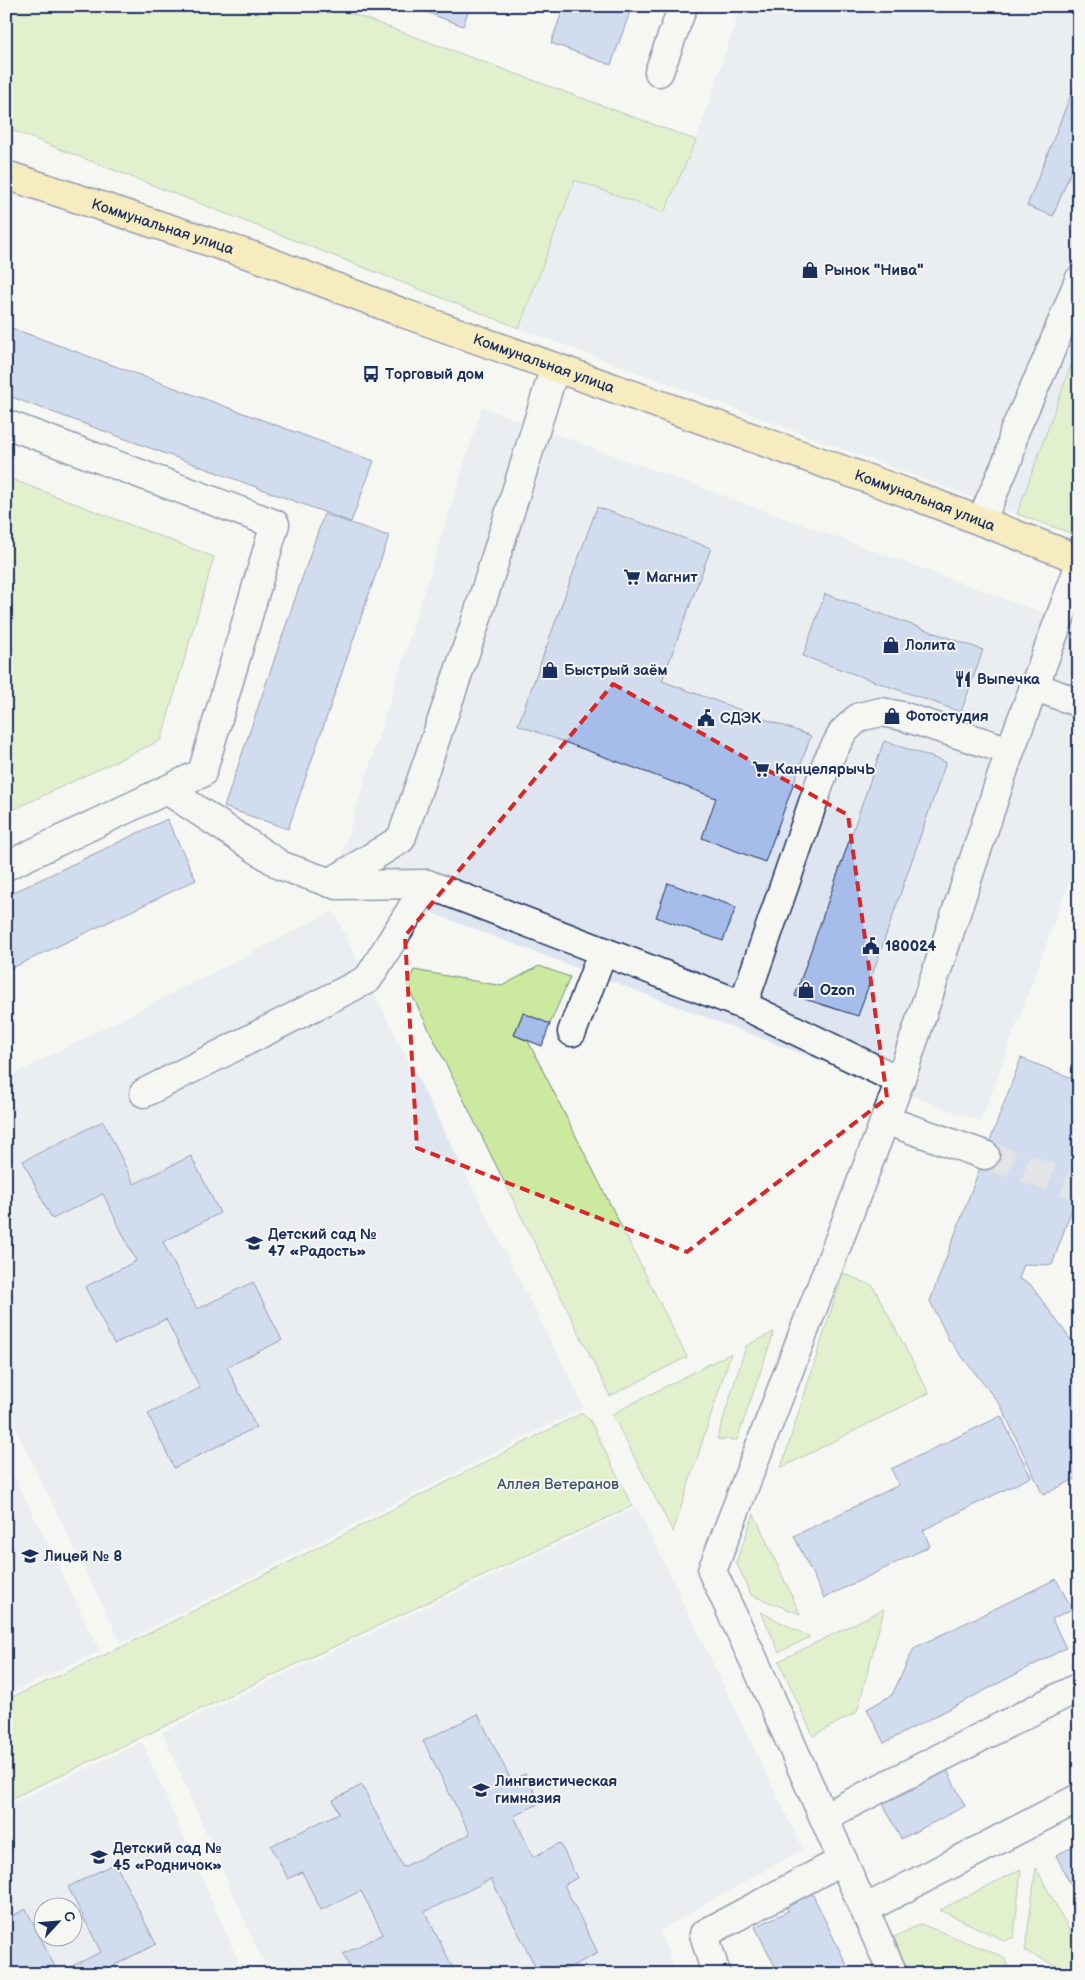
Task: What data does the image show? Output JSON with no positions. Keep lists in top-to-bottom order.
{
  "streets": {
    "main road": ["Коммунальная улица"]
  },
  "parks": ["Аллея Ветеранов"],
  "places": {
    "shop": [
      "Рынок \"Нива\"",
      "Лолита",
      "Быстрый заём",
      "Фотостудия",
      "Ozon"
    ],
    "bus stop": ["Торговый дом"],
    "supermarket": ["Магнит", "КанцелярычЬ"],
    "restaurant": ["Выпечка"],
    "public building": ["СДЭК", "180024"],
    "school or university": [
      "Детский сад № 47 «Радость»",
      "Лицей № 8",
      "Лингвистическая гимназия",
      "Детский сад № 45 «Родничок»"
    ]
  },
  "north": "top right"
}
